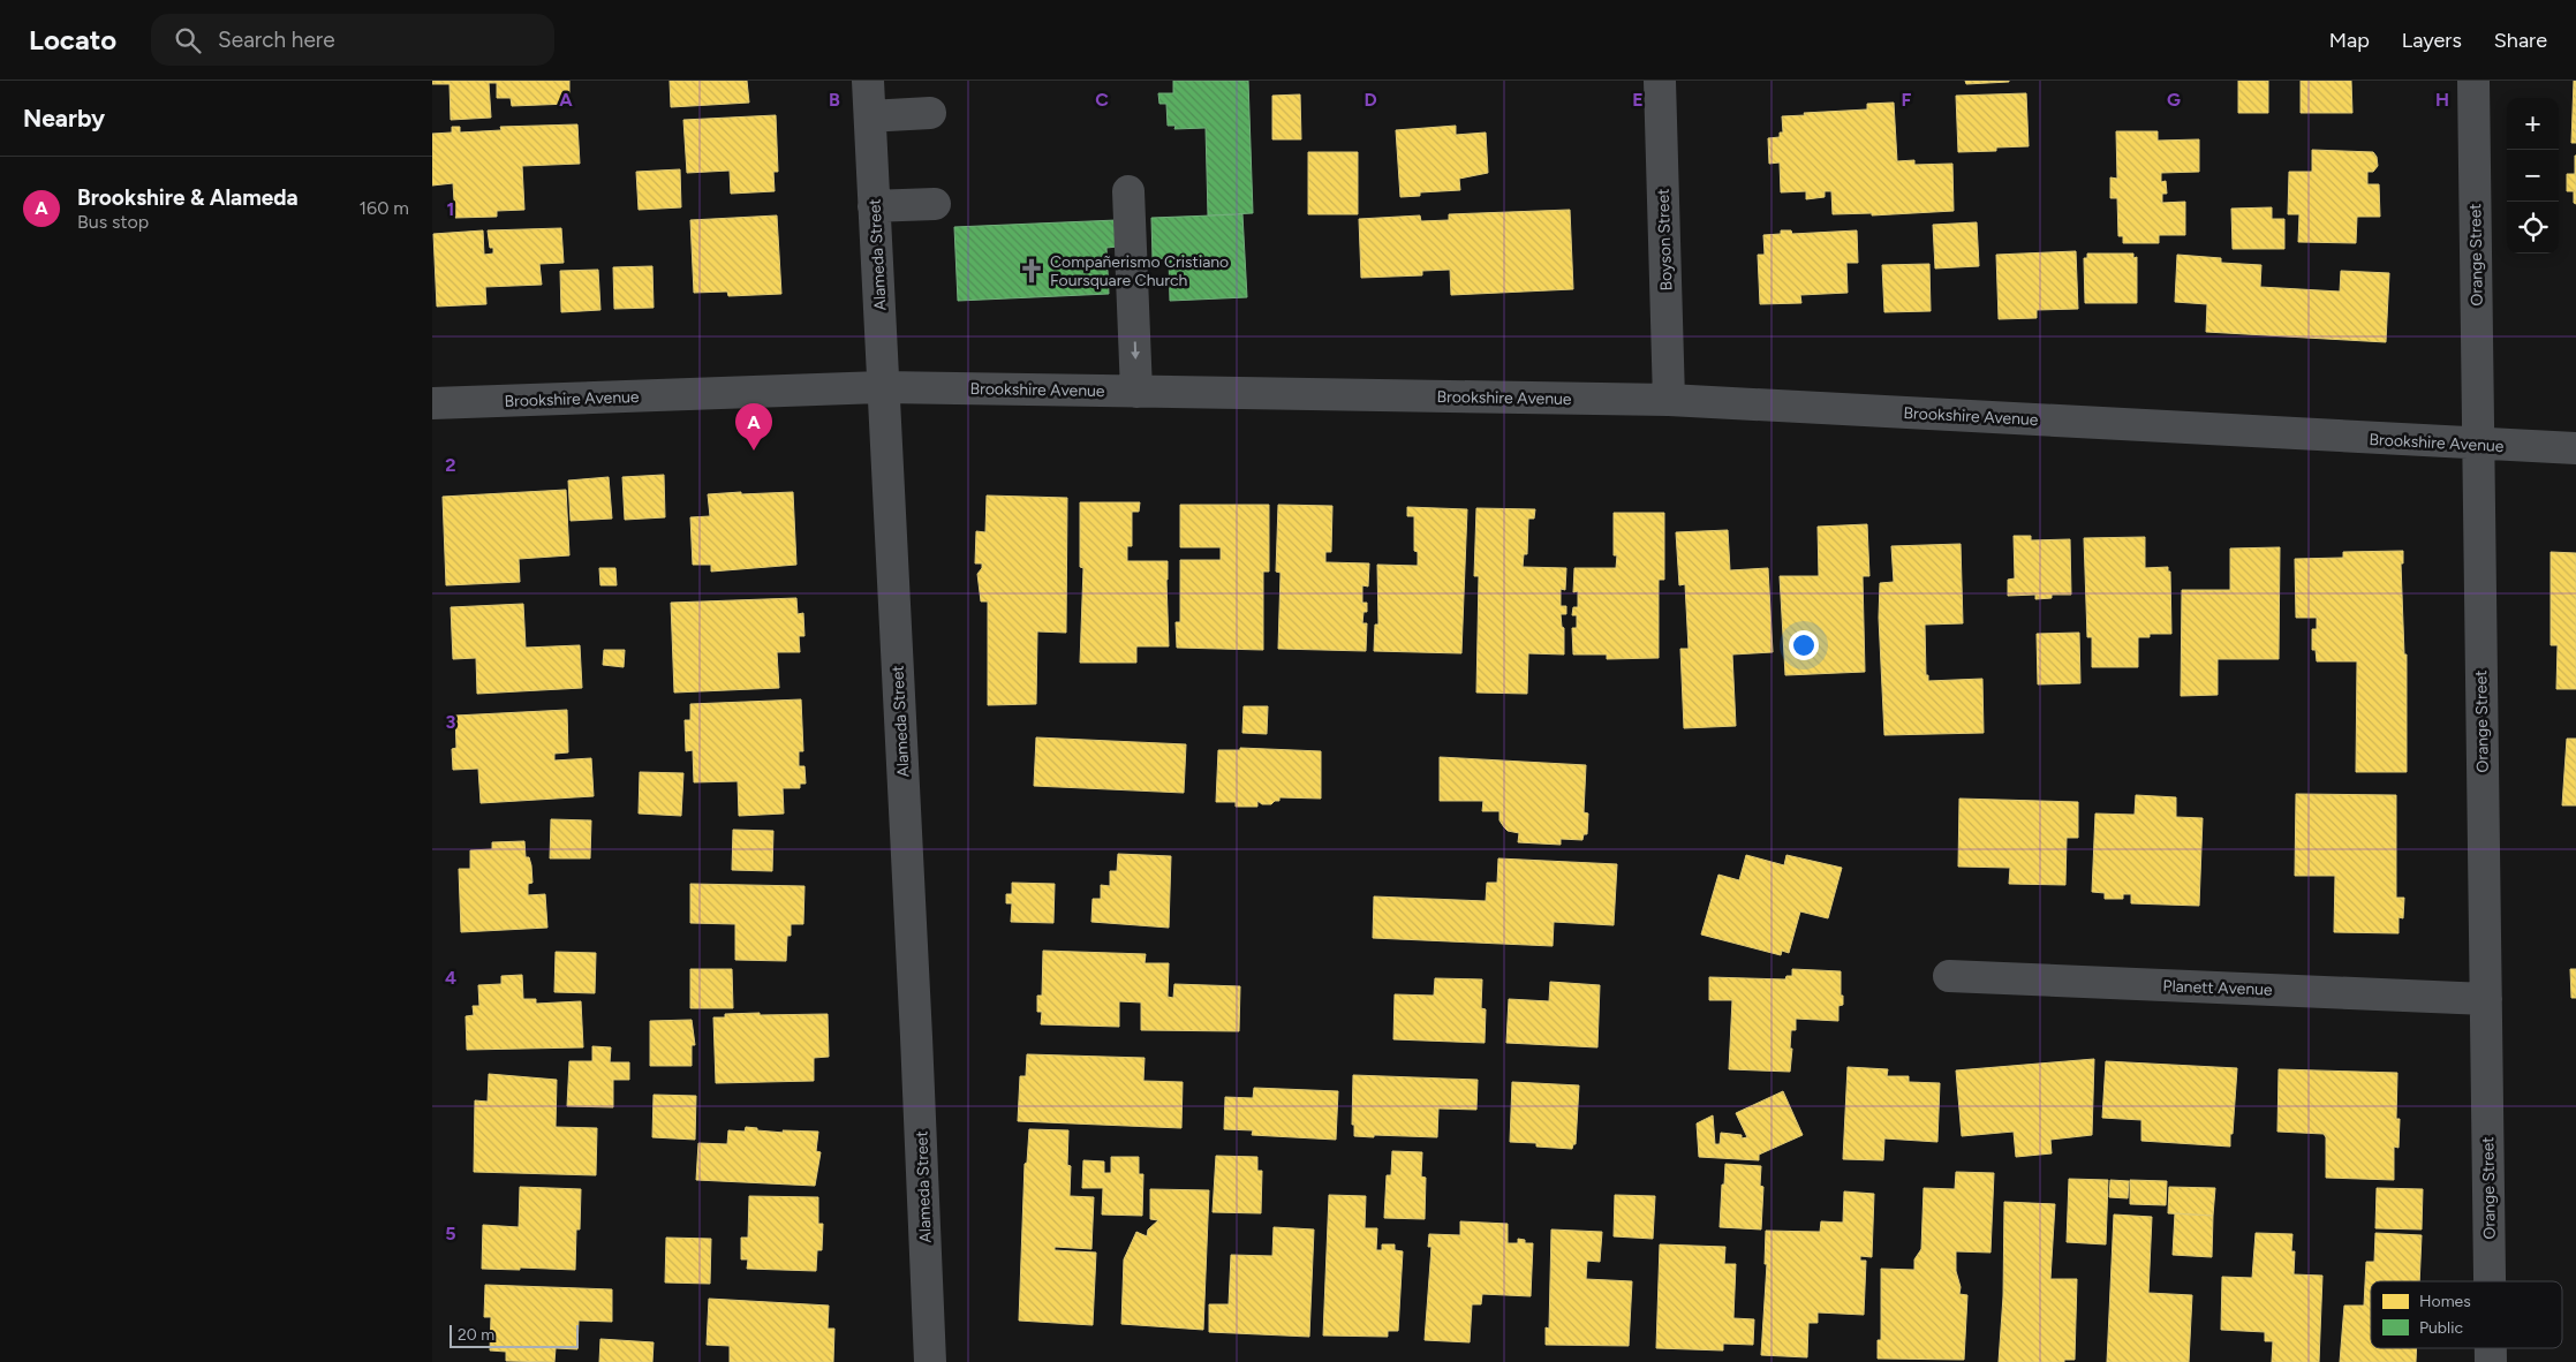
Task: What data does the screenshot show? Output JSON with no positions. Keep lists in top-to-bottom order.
{
  "streets": {
    "street": [
      "Boyson Street",
      "Alameda Street",
      "Orange Street",
      "Brookshire Avenue",
      "Planett Avenue"
    ]
  },
  "crossings": [
    ["Boyson Street", "Brookshire Avenue"],
    ["Alameda Street", "Brookshire Avenue"],
    ["Orange Street", "Brookshire Avenue"],
    ["Orange Street", "Planett Avenue"]
  ],
  "places": {
    "church": ["Compañerismo Cristiano Foursquare Church"]
  },
  "legend": ["Homes", "Public"],
  "scale_bar": "20 m",
  "page": {
    "header": "Locato",
    "search": "Search here",
    "nav": ["Map", "Layers", "Share"],
    "heading": "Nearby",
    "map_buttons": ["+", "−"],
    "list": [
      {
        "mark": "A",
        "name": "Brookshire & Alameda",
        "note": "Bus stop",
        "value": "160 m"
      }
    ],
    "pins": "A",
    "scale": "20 m"
  },
  "grid": {
    "columns": [
      "A",
      "B",
      "C",
      "D",
      "E",
      "F",
      "G",
      "H"
    ],
    "rows": [
      "1",
      "2",
      "3",
      "4",
      "5"
    ]
  }
}
